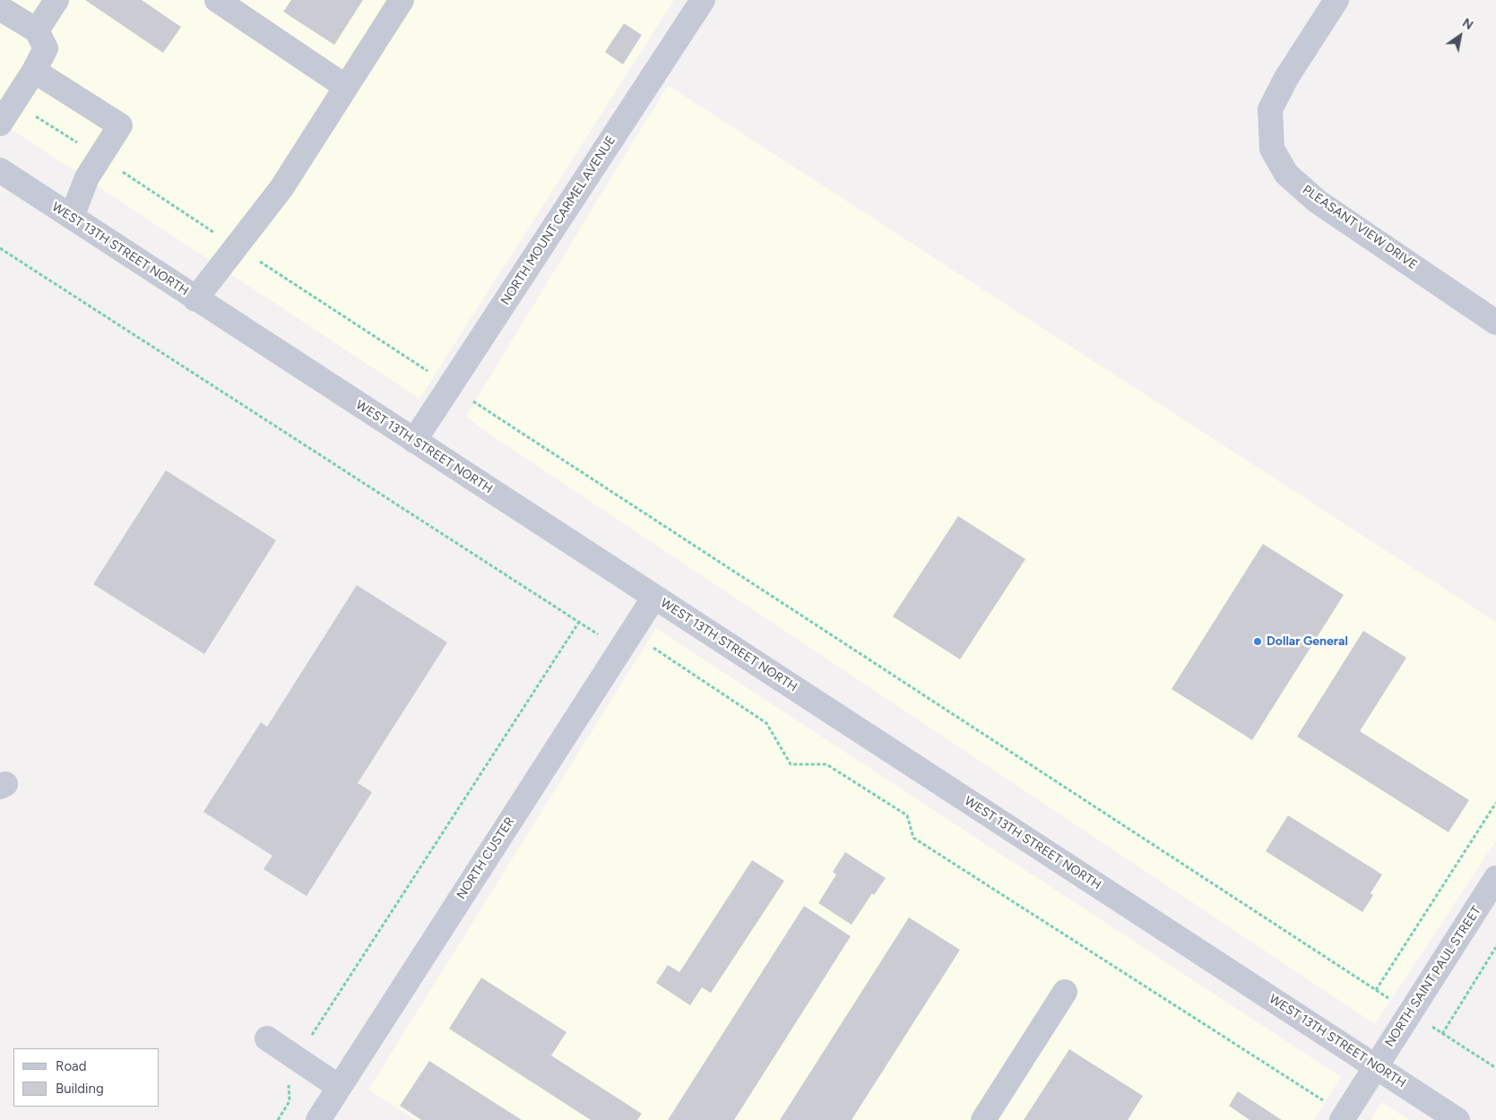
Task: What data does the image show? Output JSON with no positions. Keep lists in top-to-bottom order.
{
  "streets": {
    "street": [
      "NORTH MOUNT CARMEL AVENUE",
      "PLEASANT VIEW DRIVE",
      "WEST 13TH STREET NORTH",
      "NORTH CUSTER",
      "NORTH SAINT PAUL STREET"
    ]
  },
  "crossings": [
    ["NORTH MOUNT CARMEL AVENUE", "WEST 13TH STREET NORTH"],
    ["WEST 13TH STREET NORTH", "NORTH CUSTER"],
    ["WEST 13TH STREET NORTH", "NORTH SAINT PAUL STREET"]
  ],
  "places": ["Dollar General"],
  "legend": ["Road", "Building"],
  "north": "top right"
}
